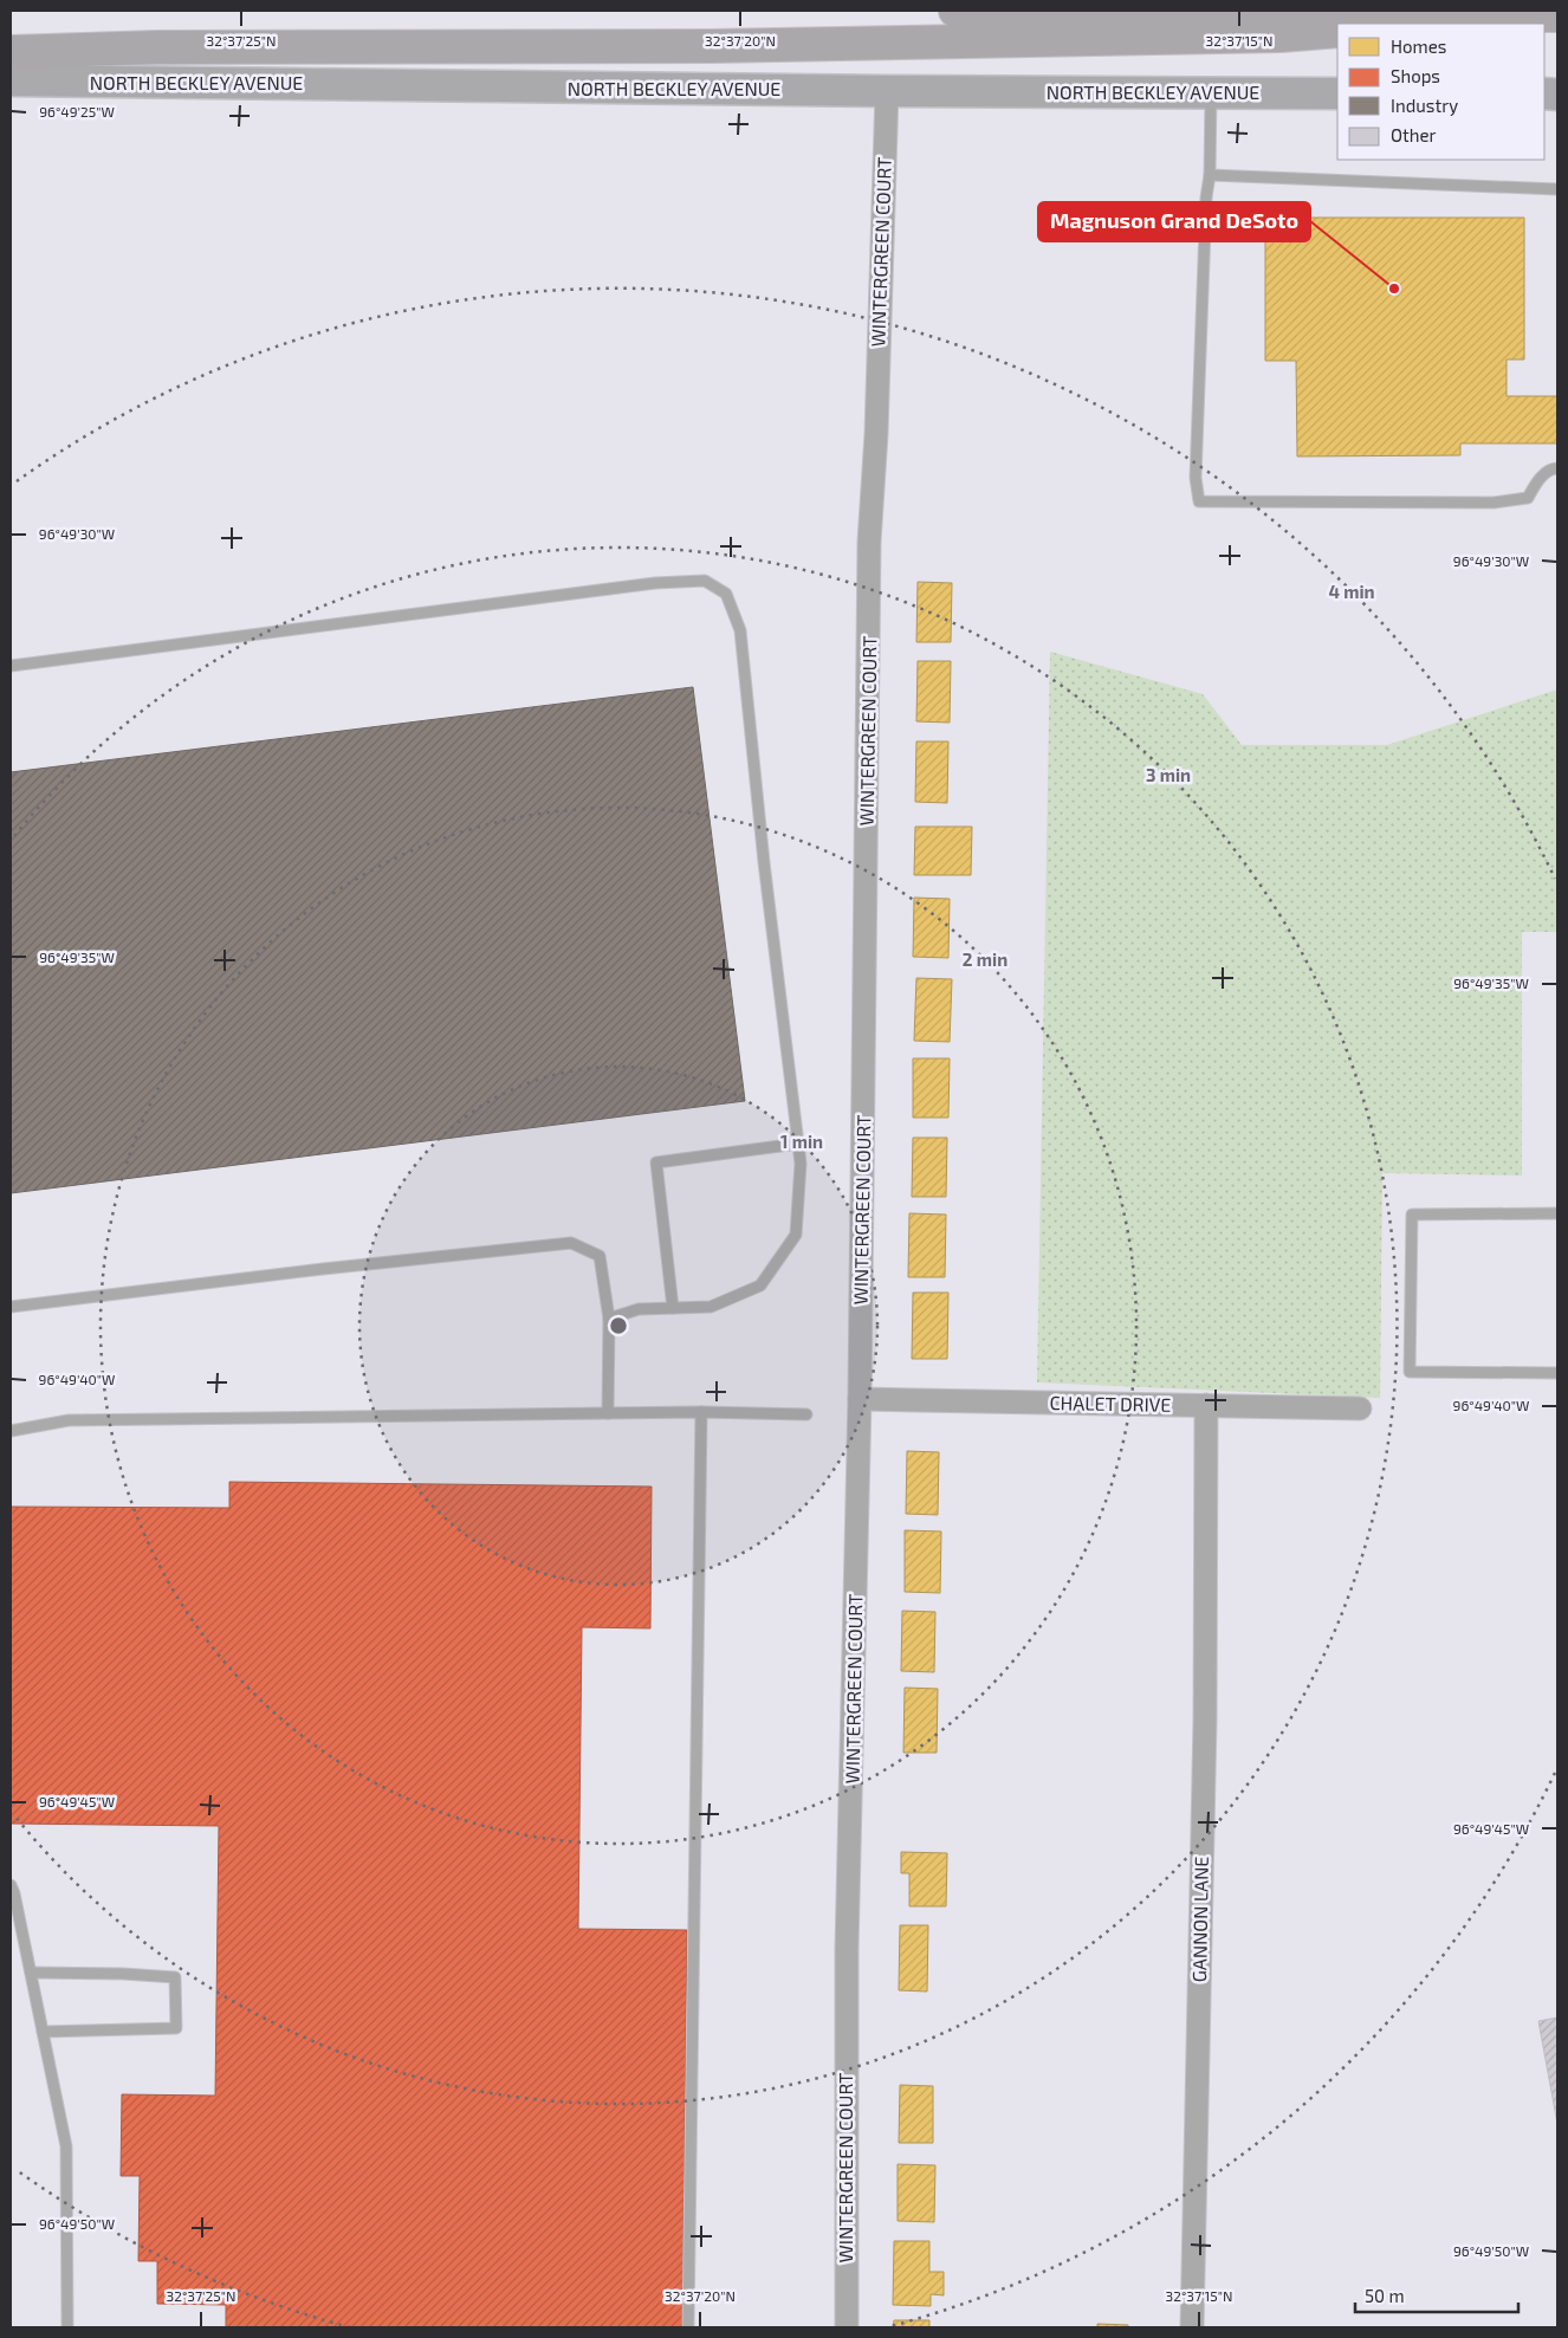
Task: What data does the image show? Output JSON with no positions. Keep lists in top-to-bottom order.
{
  "streets": {
    "main road": ["NORTH BECKLEY AVENUE"],
    "street": ["WINTERGREEN COURT", "CHALET DRIVE", "GANNON LANE"]
  },
  "crossings": [
    ["NORTH BECKLEY AVENUE", "WINTERGREEN COURT"],
    ["WINTERGREEN COURT", "CHALET DRIVE"],
    ["CHALET DRIVE", "GANNON LANE"]
  ],
  "places": ["Magnuson Grand DeSoto"],
  "legend": [
    "Homes",
    "Shops",
    "Industry",
    "Other"
  ],
  "scale_bar": "50 m",
  "coordinates": [
    "32°37'25\"N",
    "32°37'20\"N",
    "32°37'15\"N",
    "96°49'25\"W",
    "96°49'30\"W",
    "96°49'35\"W",
    "96°49'40\"W",
    "96°49'45\"W",
    "96°49'50\"W"
  ],
  "rings": [
    "4 min",
    "3 min",
    "2 min",
    "1 min"
  ]
}
